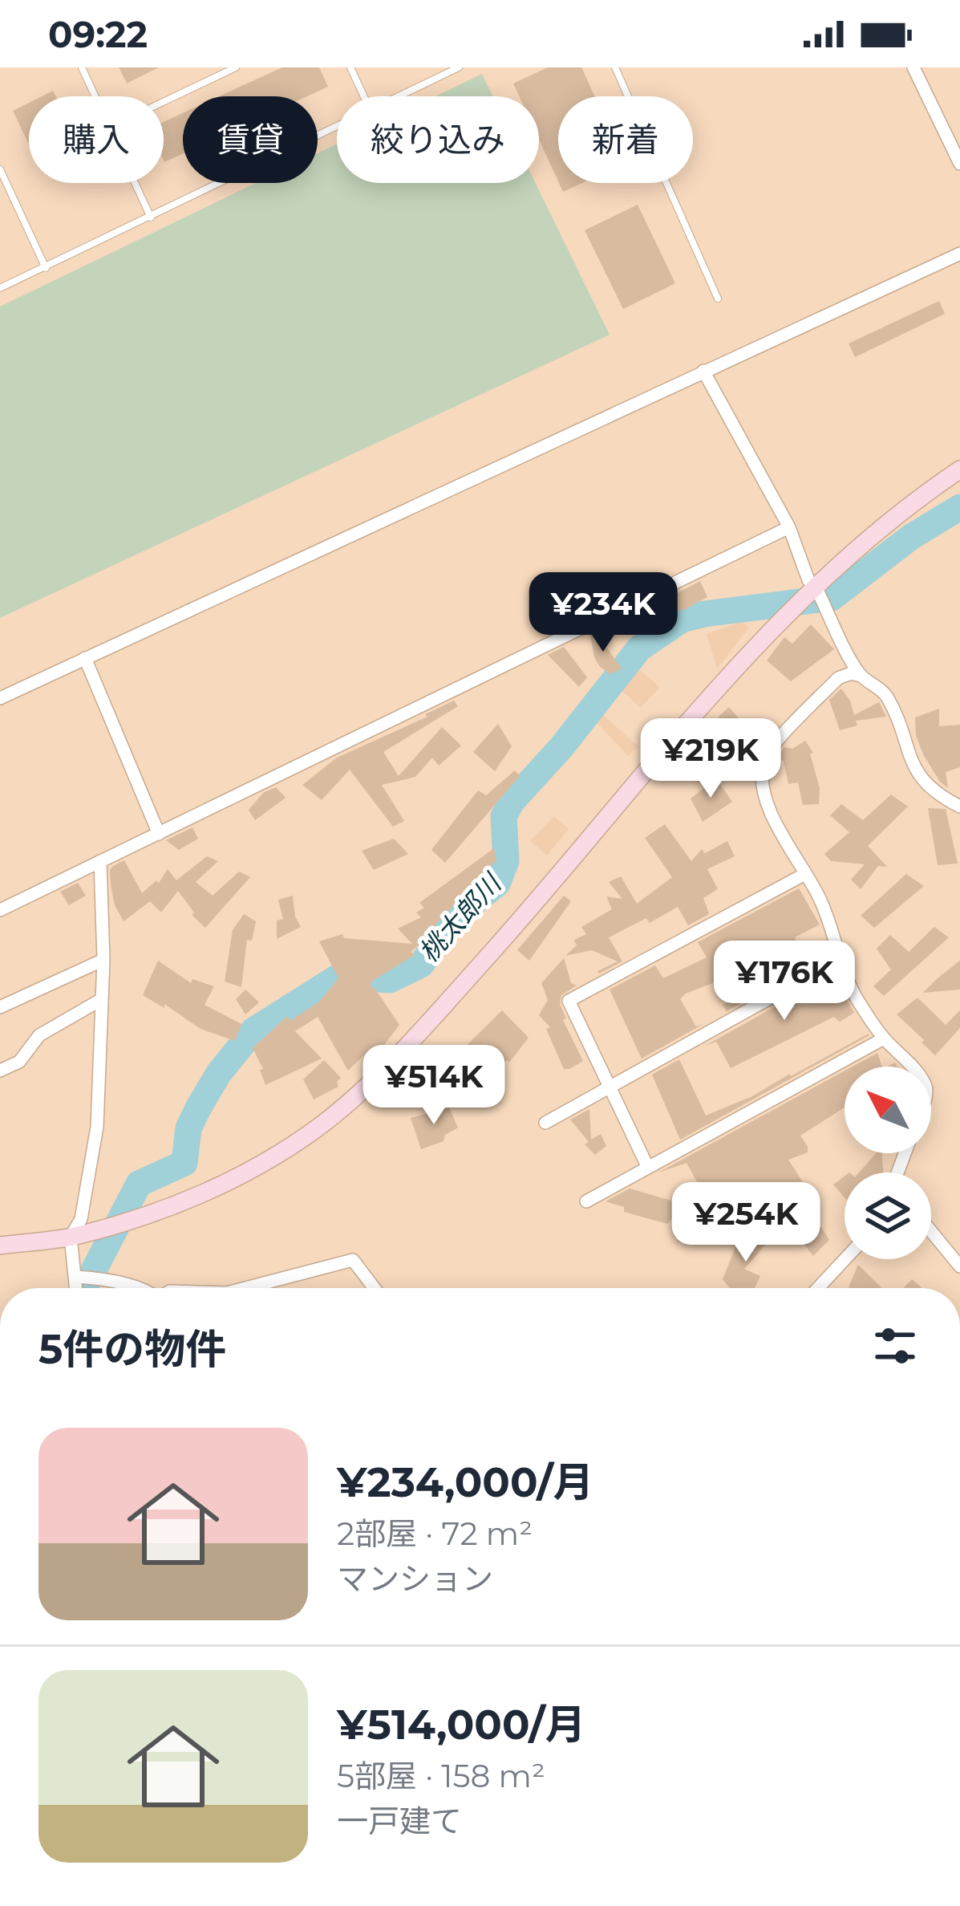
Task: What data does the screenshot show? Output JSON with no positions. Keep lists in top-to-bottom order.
{
  "water": ["桃太郎川"],
  "north": "top left",
  "page": {
    "status": "09:22",
    "chip": [
      "購入",
      "賃貸",
      "絞り込み",
      "新着"
    ],
    "price": [
      "¥234K",
      "¥219K",
      "¥176K",
      "¥514K",
      "¥254K"
    ],
    "heading": "5件の物件",
    "list": [
      {
        "name": "¥234,000/月",
        "note": "2部屋 · 72 m² · マンション"
      },
      {
        "name": "¥514,000/月",
        "note": "5部屋 · 158 m² · 一戸建て"
      }
    ]
  }
}
